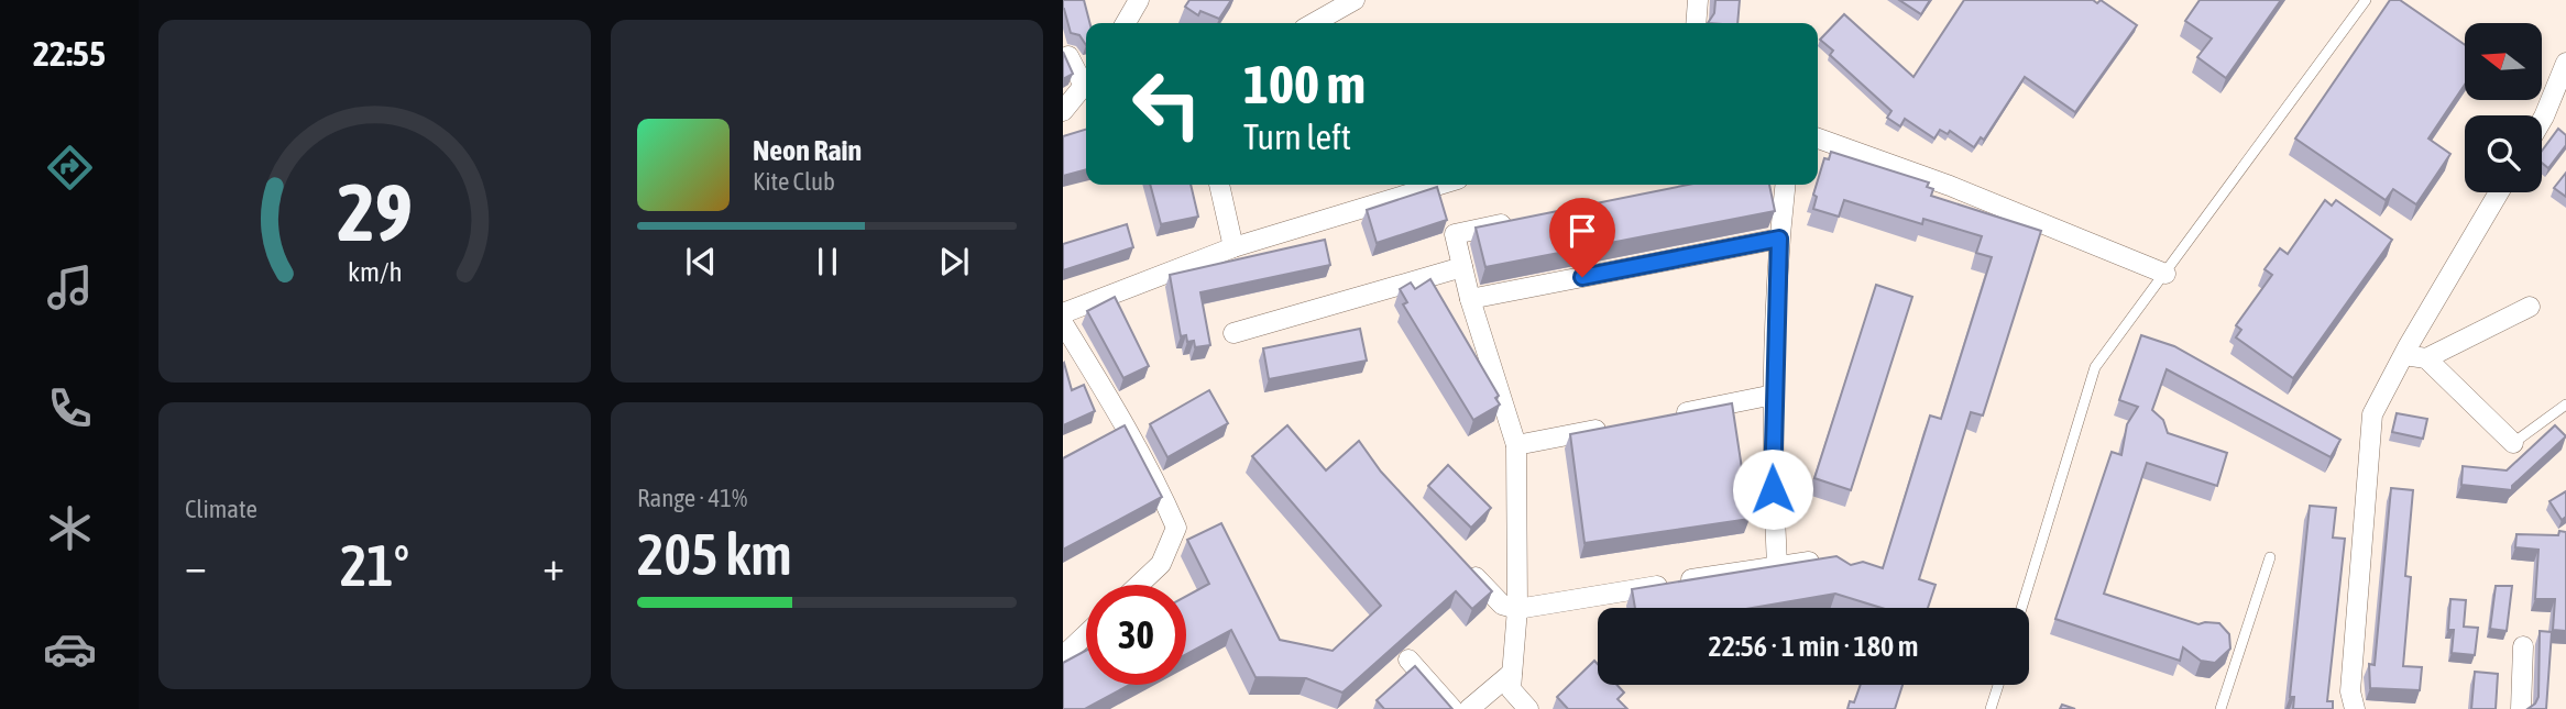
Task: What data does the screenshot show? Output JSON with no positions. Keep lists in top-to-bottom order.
{
  "north": "left",
  "page": {
    "tabs": "22:55",
    "turn": ["100 m", "Turn left"],
    "song": ["Neon Rain", "Kite Club"],
    "tile": [
      "Climate",
      ["Range · 41%", "205 km"]
    ],
    "heat": ["−", "21°", "+"],
    "limit": "30",
    "trip": "22:56 · 1 min · 180 m",
    "gauge": ["29", "km/h"]
  }
}
